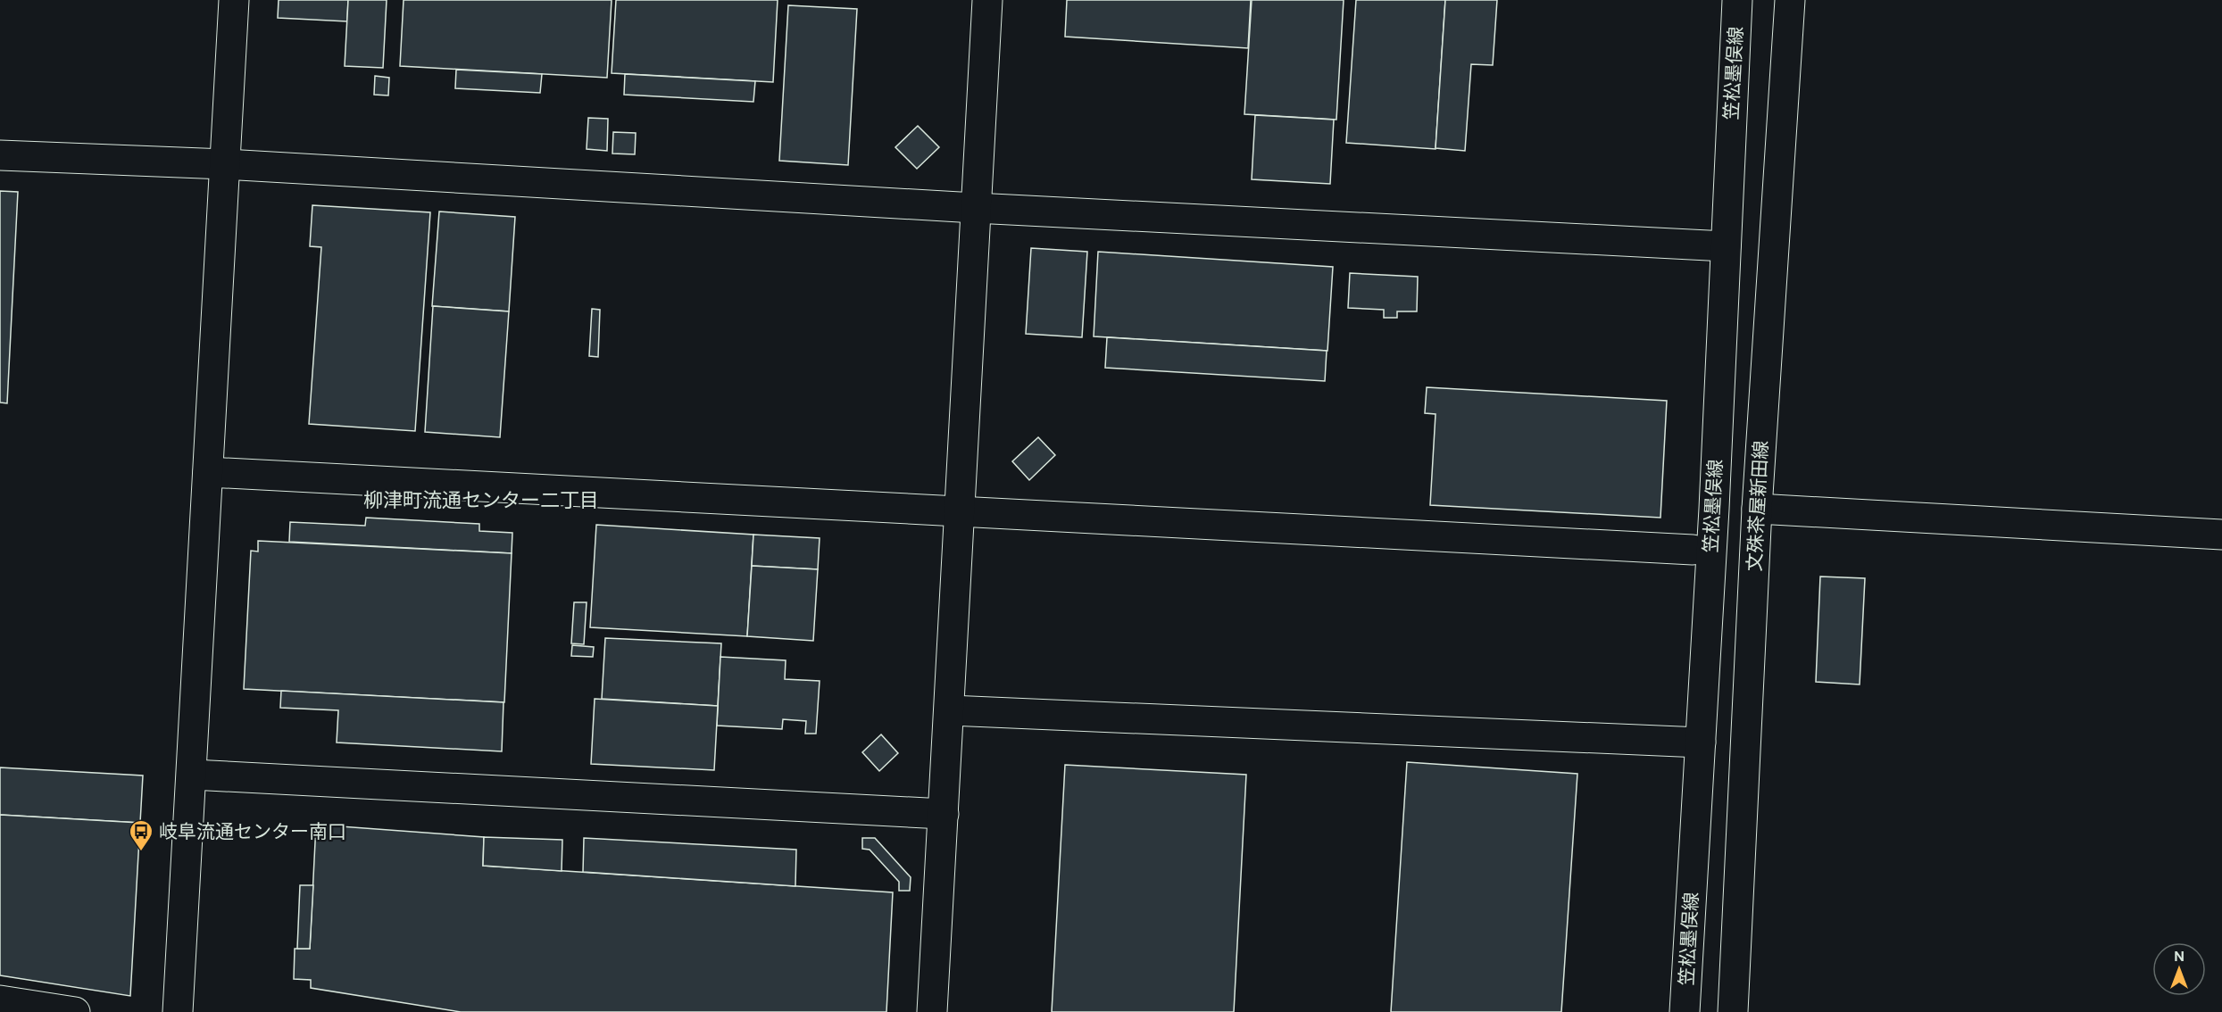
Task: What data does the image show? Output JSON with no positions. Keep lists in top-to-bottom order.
{
  "streets": {
    "street": ["笠松墨俣線", "文殊茶屋新田線"]
  },
  "districts": ["柳津町流通センター二丁目"],
  "places": {
    "bus stop": ["岐阜流通センター南口"]
  },
  "north": "top"
}
